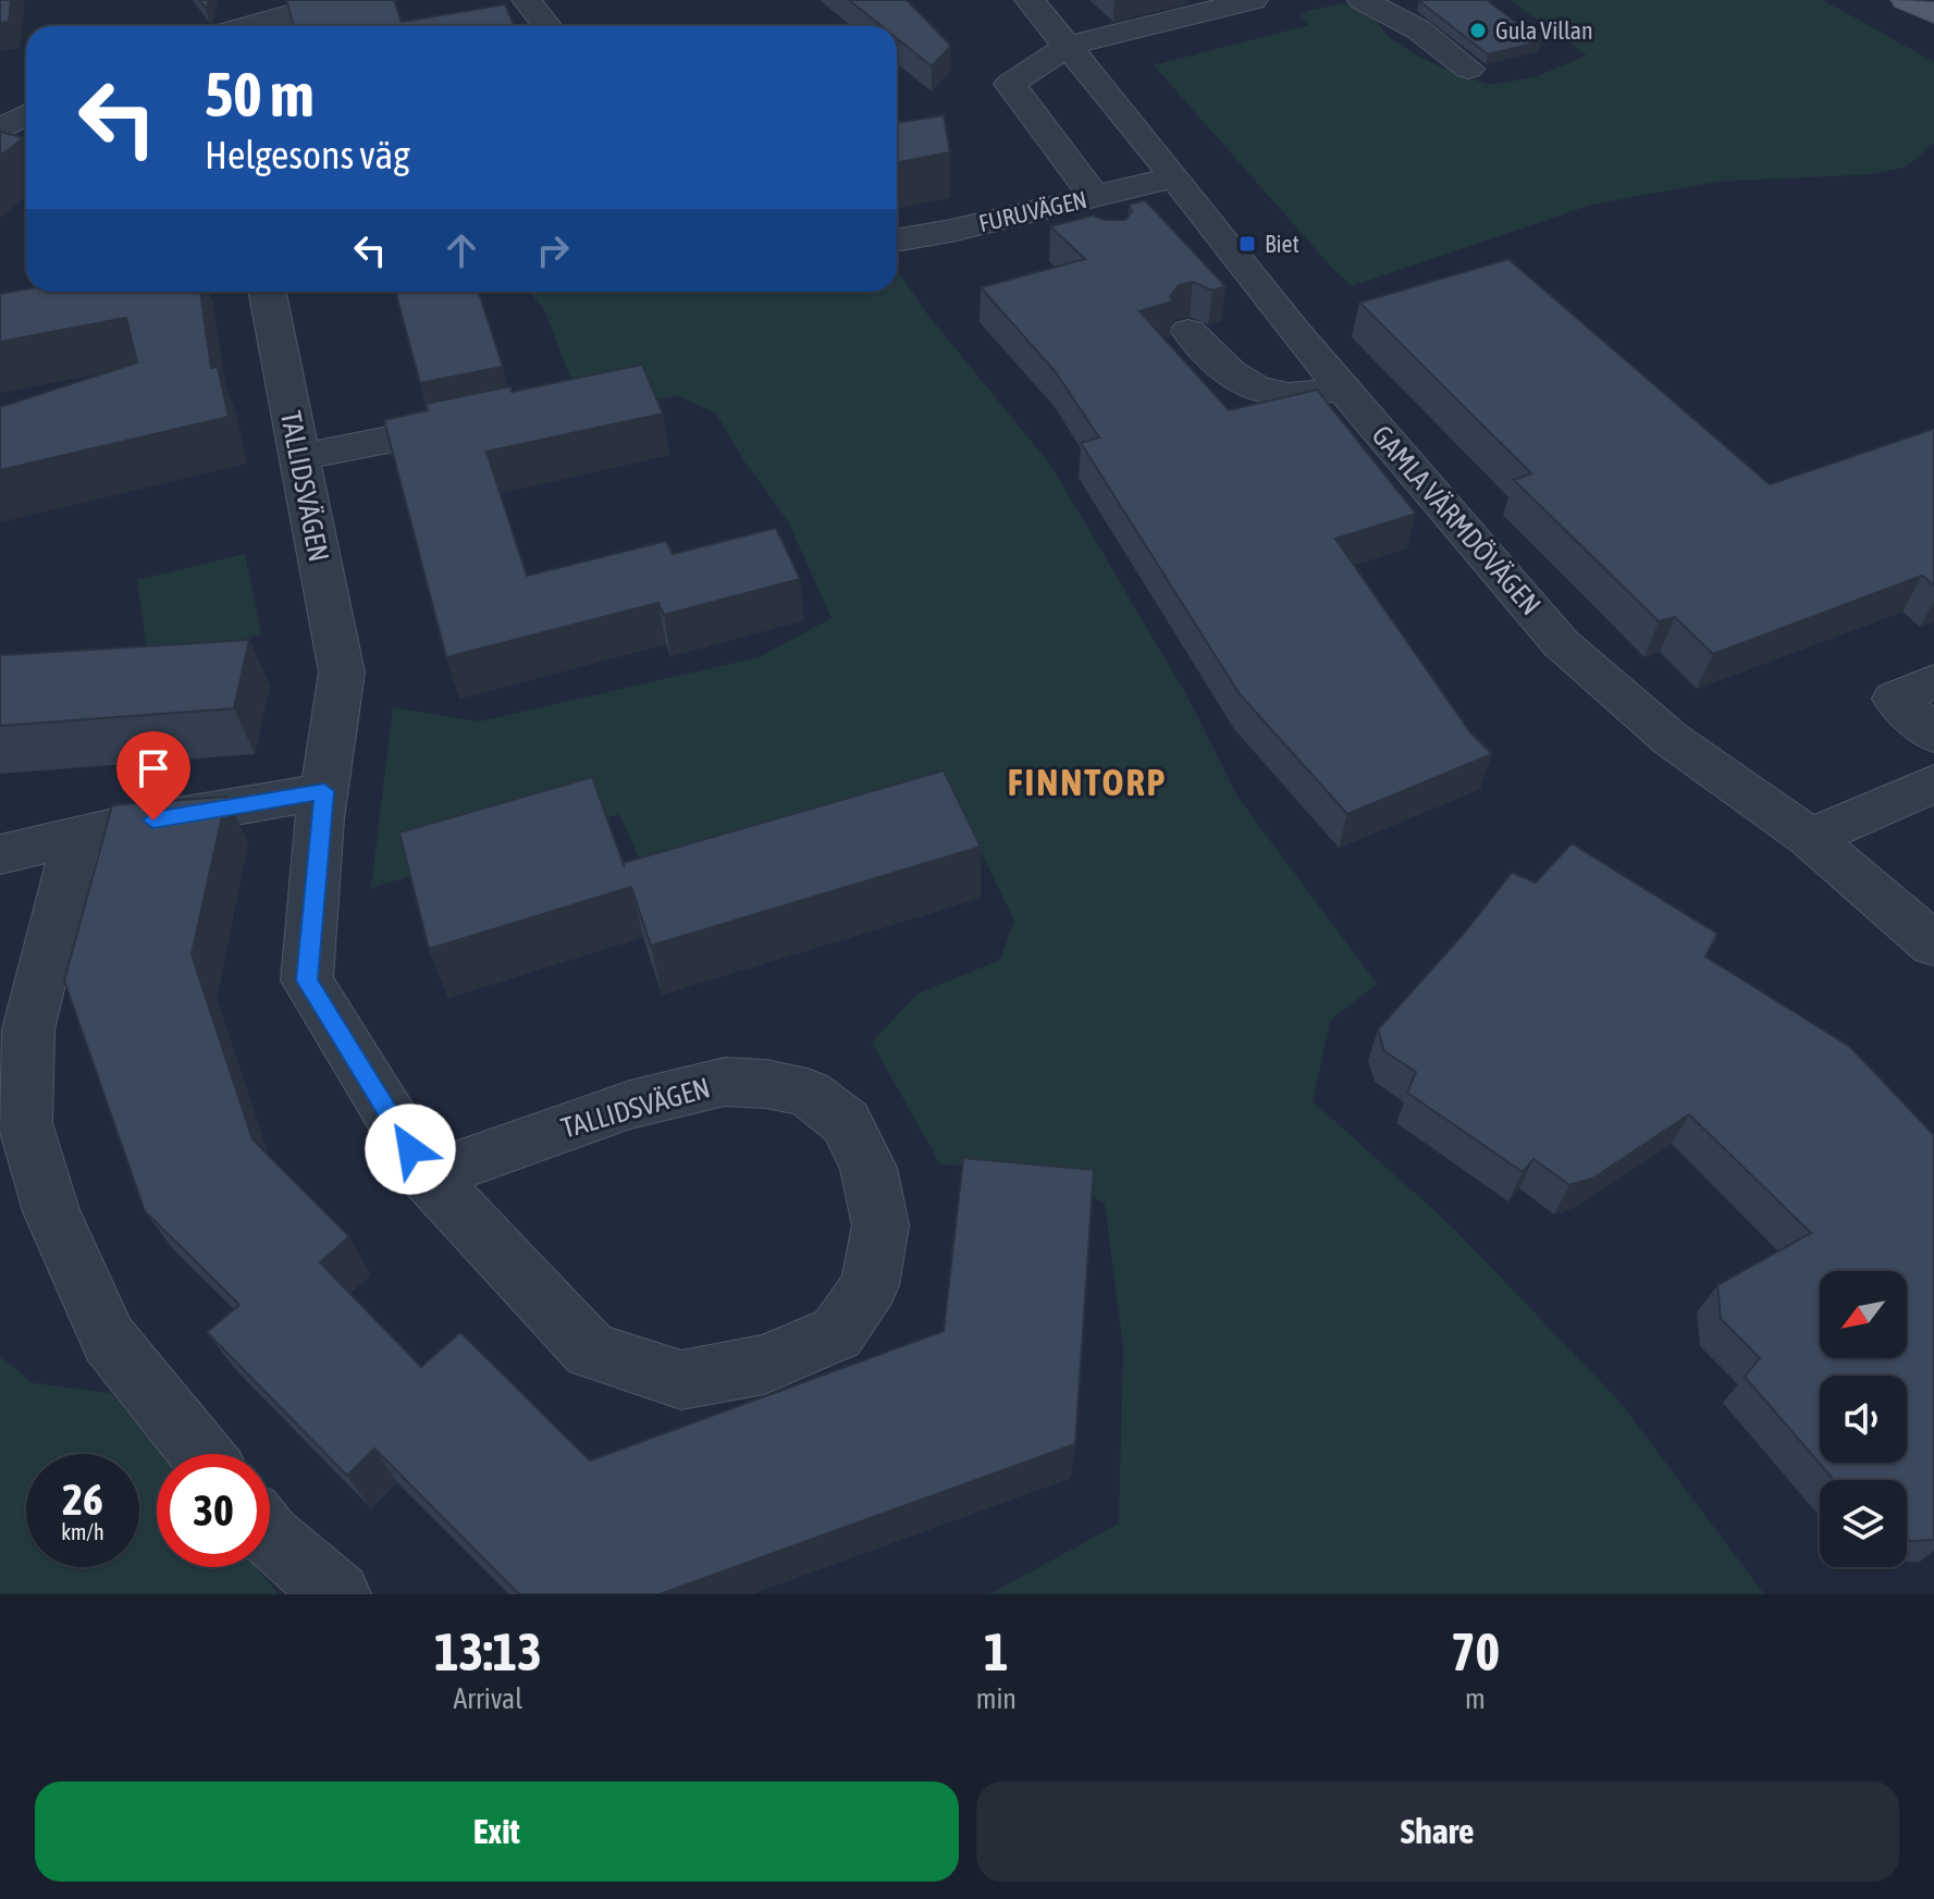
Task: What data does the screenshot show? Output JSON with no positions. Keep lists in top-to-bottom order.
{
  "streets": {
    "street": ["FURUVÄGEN", "TALLIDSVÄGEN", "GAMLA VÄRMDÖVÄGEN"]
  },
  "crossings": [
    ["FURUVÄGEN", "GAMLA VÄRMDÖVÄGEN"]
  ],
  "districts": ["FINNTORP"],
  "places": {
    "other": ["Gula Villan"],
    "transit": ["Biet"]
  },
  "north": "bottom left",
  "page": {
    "turn": ["50 m", "Helgesons väg"],
    "speed": "26 km/h",
    "limit": "30",
    "eta": [
      "13:13",
      "Arrival",
      "1",
      "min",
      "70",
      "m"
    ],
    "buttons": ["Exit", "Share"]
  }
}
